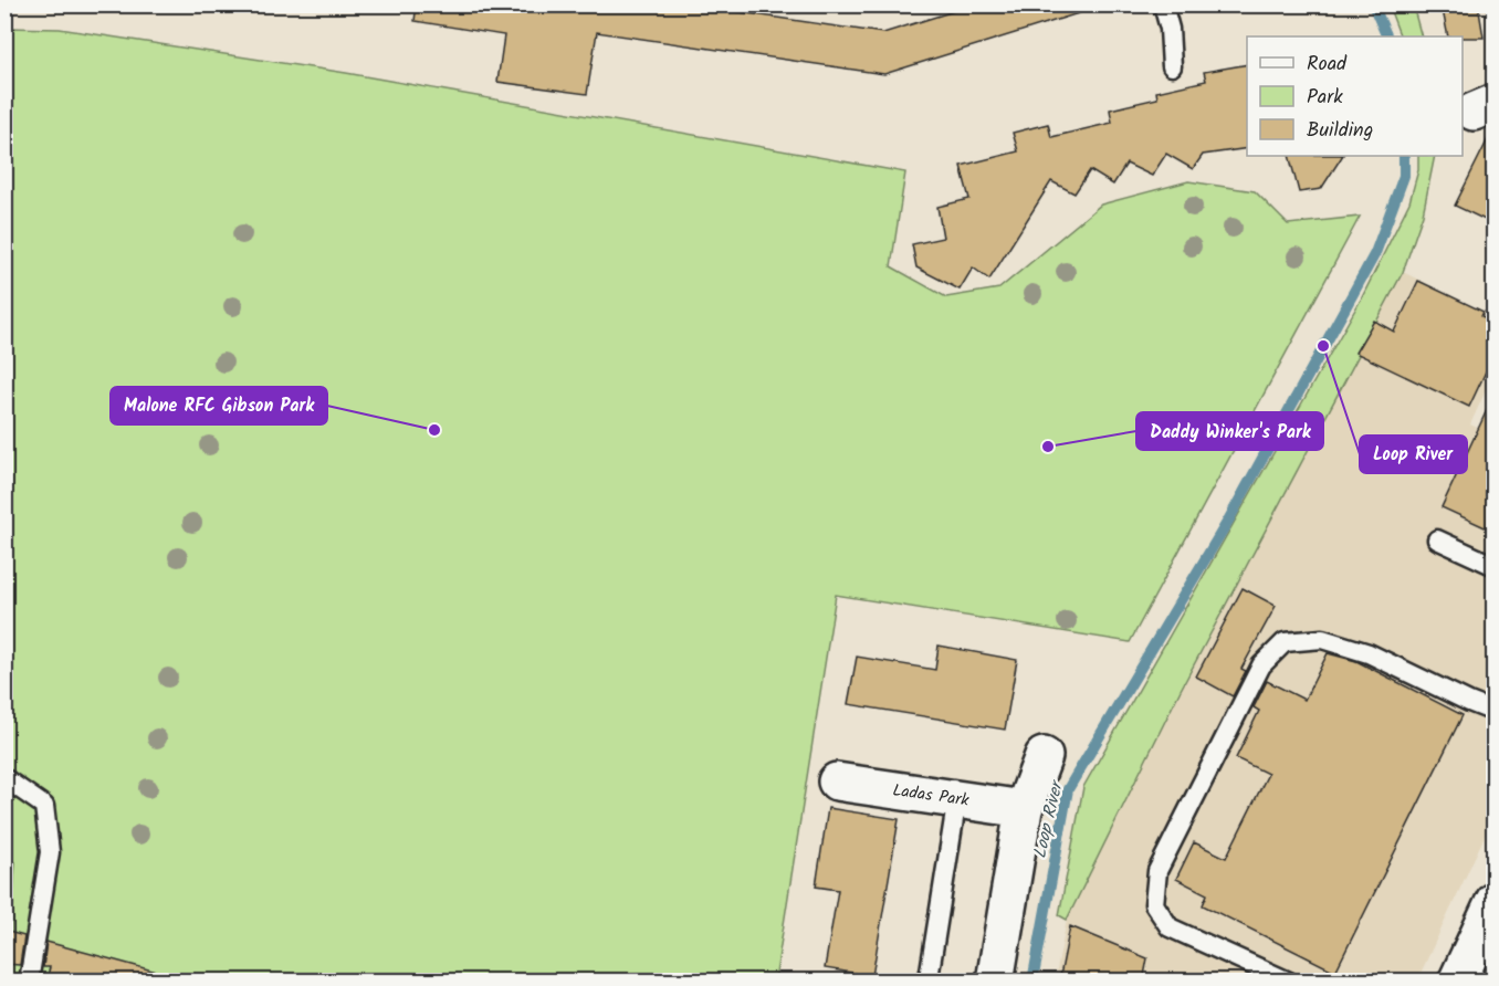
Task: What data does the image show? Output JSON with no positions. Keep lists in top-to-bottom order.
{
  "streets": {
    "street": ["Ladas Park"]
  },
  "water": ["Loop River"],
  "places": ["Loop River", "Malone RFC Gibson Park", "Daddy Winker's Park"],
  "legend": ["Road", "Park", "Building"]
}
